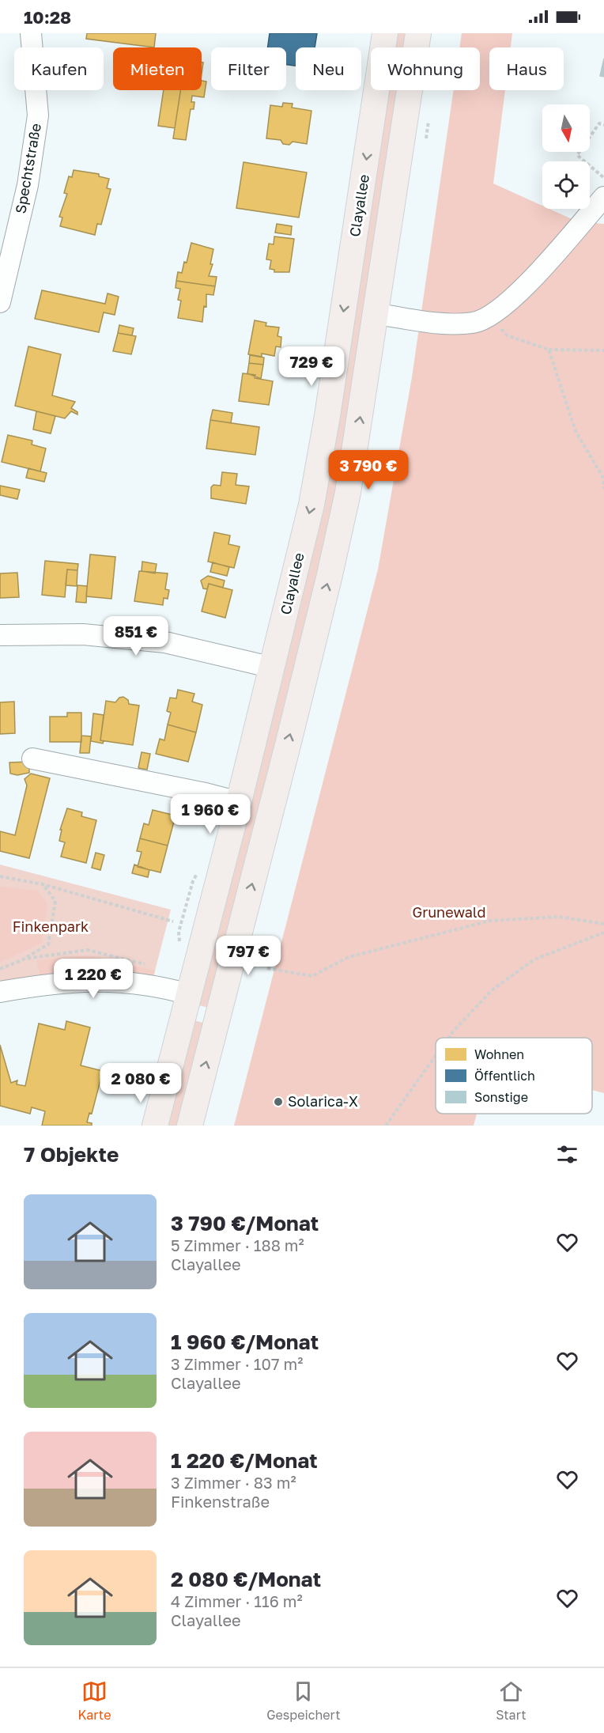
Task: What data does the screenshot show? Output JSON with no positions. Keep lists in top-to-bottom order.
{
  "streets": {
    "main road": ["Clayallee"],
    "street": ["Spechtstraße"]
  },
  "parks": ["Grunewald", "Finkenpark"],
  "places": ["Solarica-X"],
  "legend": ["Wohnen", "Öffentlich", "Sonstige"],
  "north": "bottom",
  "page": {
    "status": "10:28",
    "chip": [
      "Kaufen",
      "Mieten",
      "Filter",
      "Neu",
      "Wohnung",
      "Haus"
    ],
    "price": [
      "729 €",
      "3 790 €",
      "851 €",
      "1 960 €",
      "797 €",
      "1 220 €",
      "2 080 €"
    ],
    "heading": "7 Objekte",
    "list": [
      {
        "name": "3 790 €/Monat",
        "note": "5 Zimmer · 188 m² · Clayallee"
      },
      {
        "name": "1 960 €/Monat",
        "note": "3 Zimmer · 107 m² · Clayallee"
      },
      {
        "name": "1 220 €/Monat",
        "note": "3 Zimmer · 83 m² · Finkenstraße"
      },
      {
        "name": "2 080 €/Monat",
        "note": "4 Zimmer · 116 m² · Clayallee"
      }
    ],
    "tabs": ["Karte", "Gespeichert", "Start"]
  }
}
